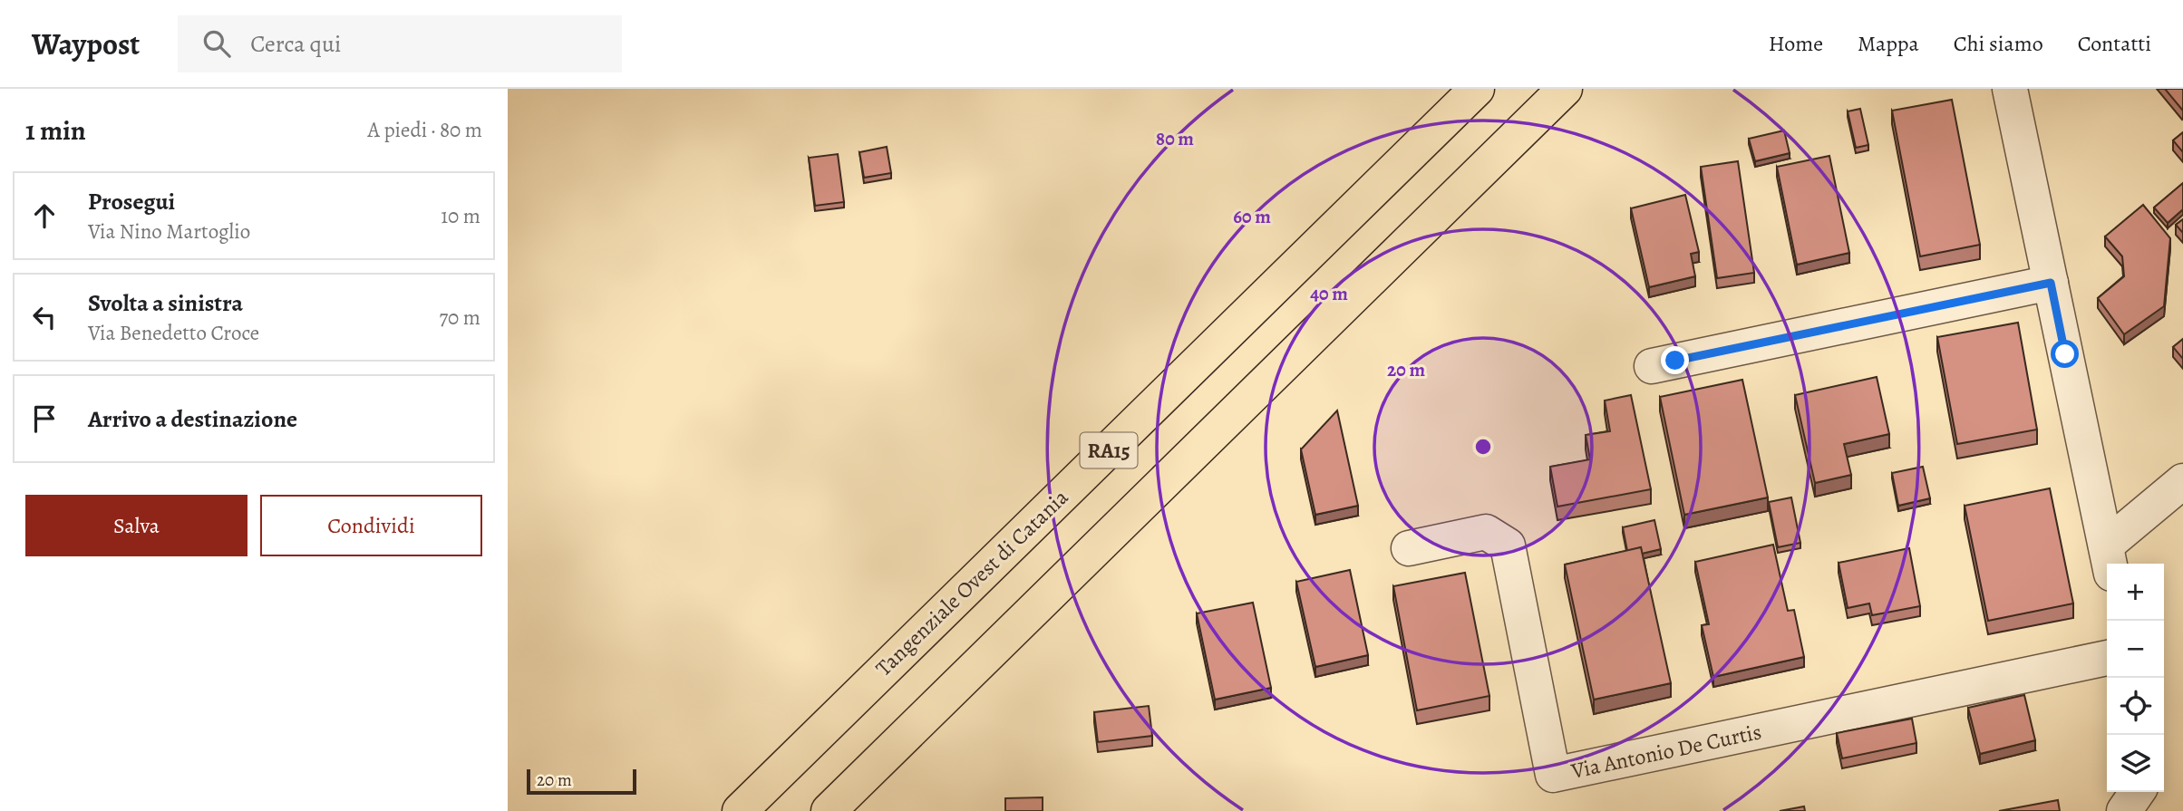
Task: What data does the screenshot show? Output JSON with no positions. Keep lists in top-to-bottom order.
{
  "streets": {
    "highway": ["RA15", "Tangenziale Ovest di Catania"],
    "street": ["Via Antonio De Curtis"]
  },
  "scale_bar": "20 m",
  "page": {
    "header": "Waypost",
    "search": "Cerca qui",
    "nav": [
      "Home",
      "Mappa",
      "Chi siamo",
      "Contatti"
    ],
    "heading": ["1 min", "A piedi · 80 m"],
    "list": [
      ["Prosegui", "Via Nino Martoglio", "10 m"],
      ["Svolta a sinistra", "Via Benedetto Croce", "70 m"],
      "Arrivo a destinazione"
    ],
    "buttons": ["Salva", "Condividi"],
    "map_buttons": ["+", "−"],
    "scale": "20 m"
  },
  "rings": [
    "80 m",
    "60 m",
    "40 m",
    "20 m"
  ]
}
